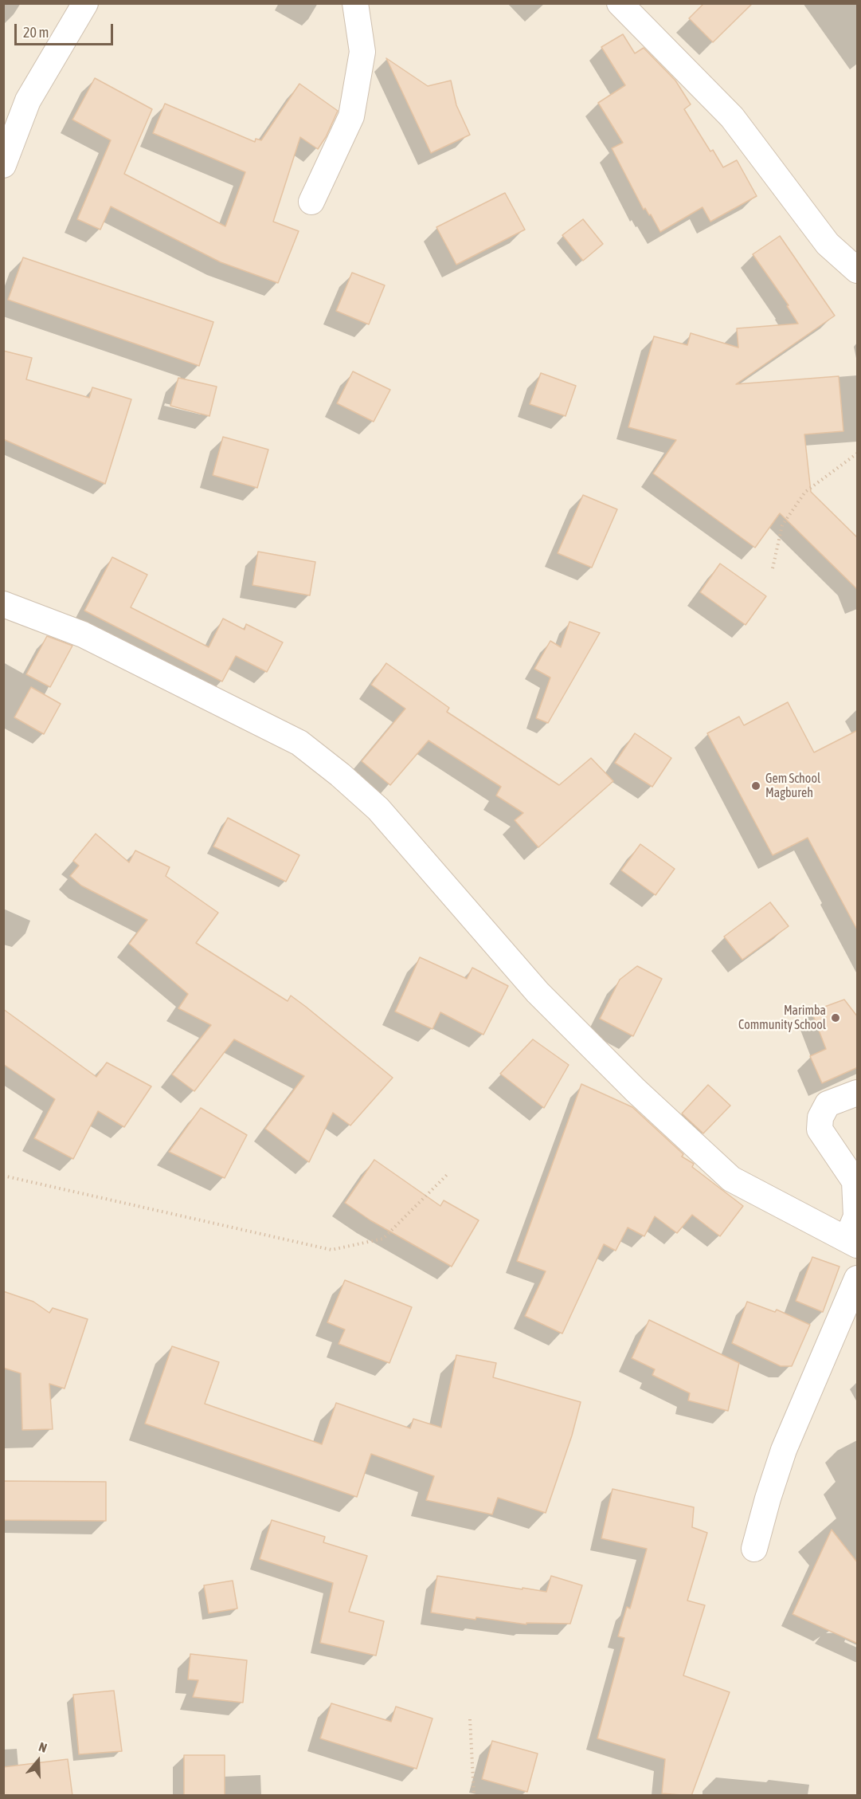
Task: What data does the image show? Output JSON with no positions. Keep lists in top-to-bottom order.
{
  "places": ["Gem School Magbureh", "Marimba Community School"],
  "scale_bar": "20 m",
  "north": "top"
}
